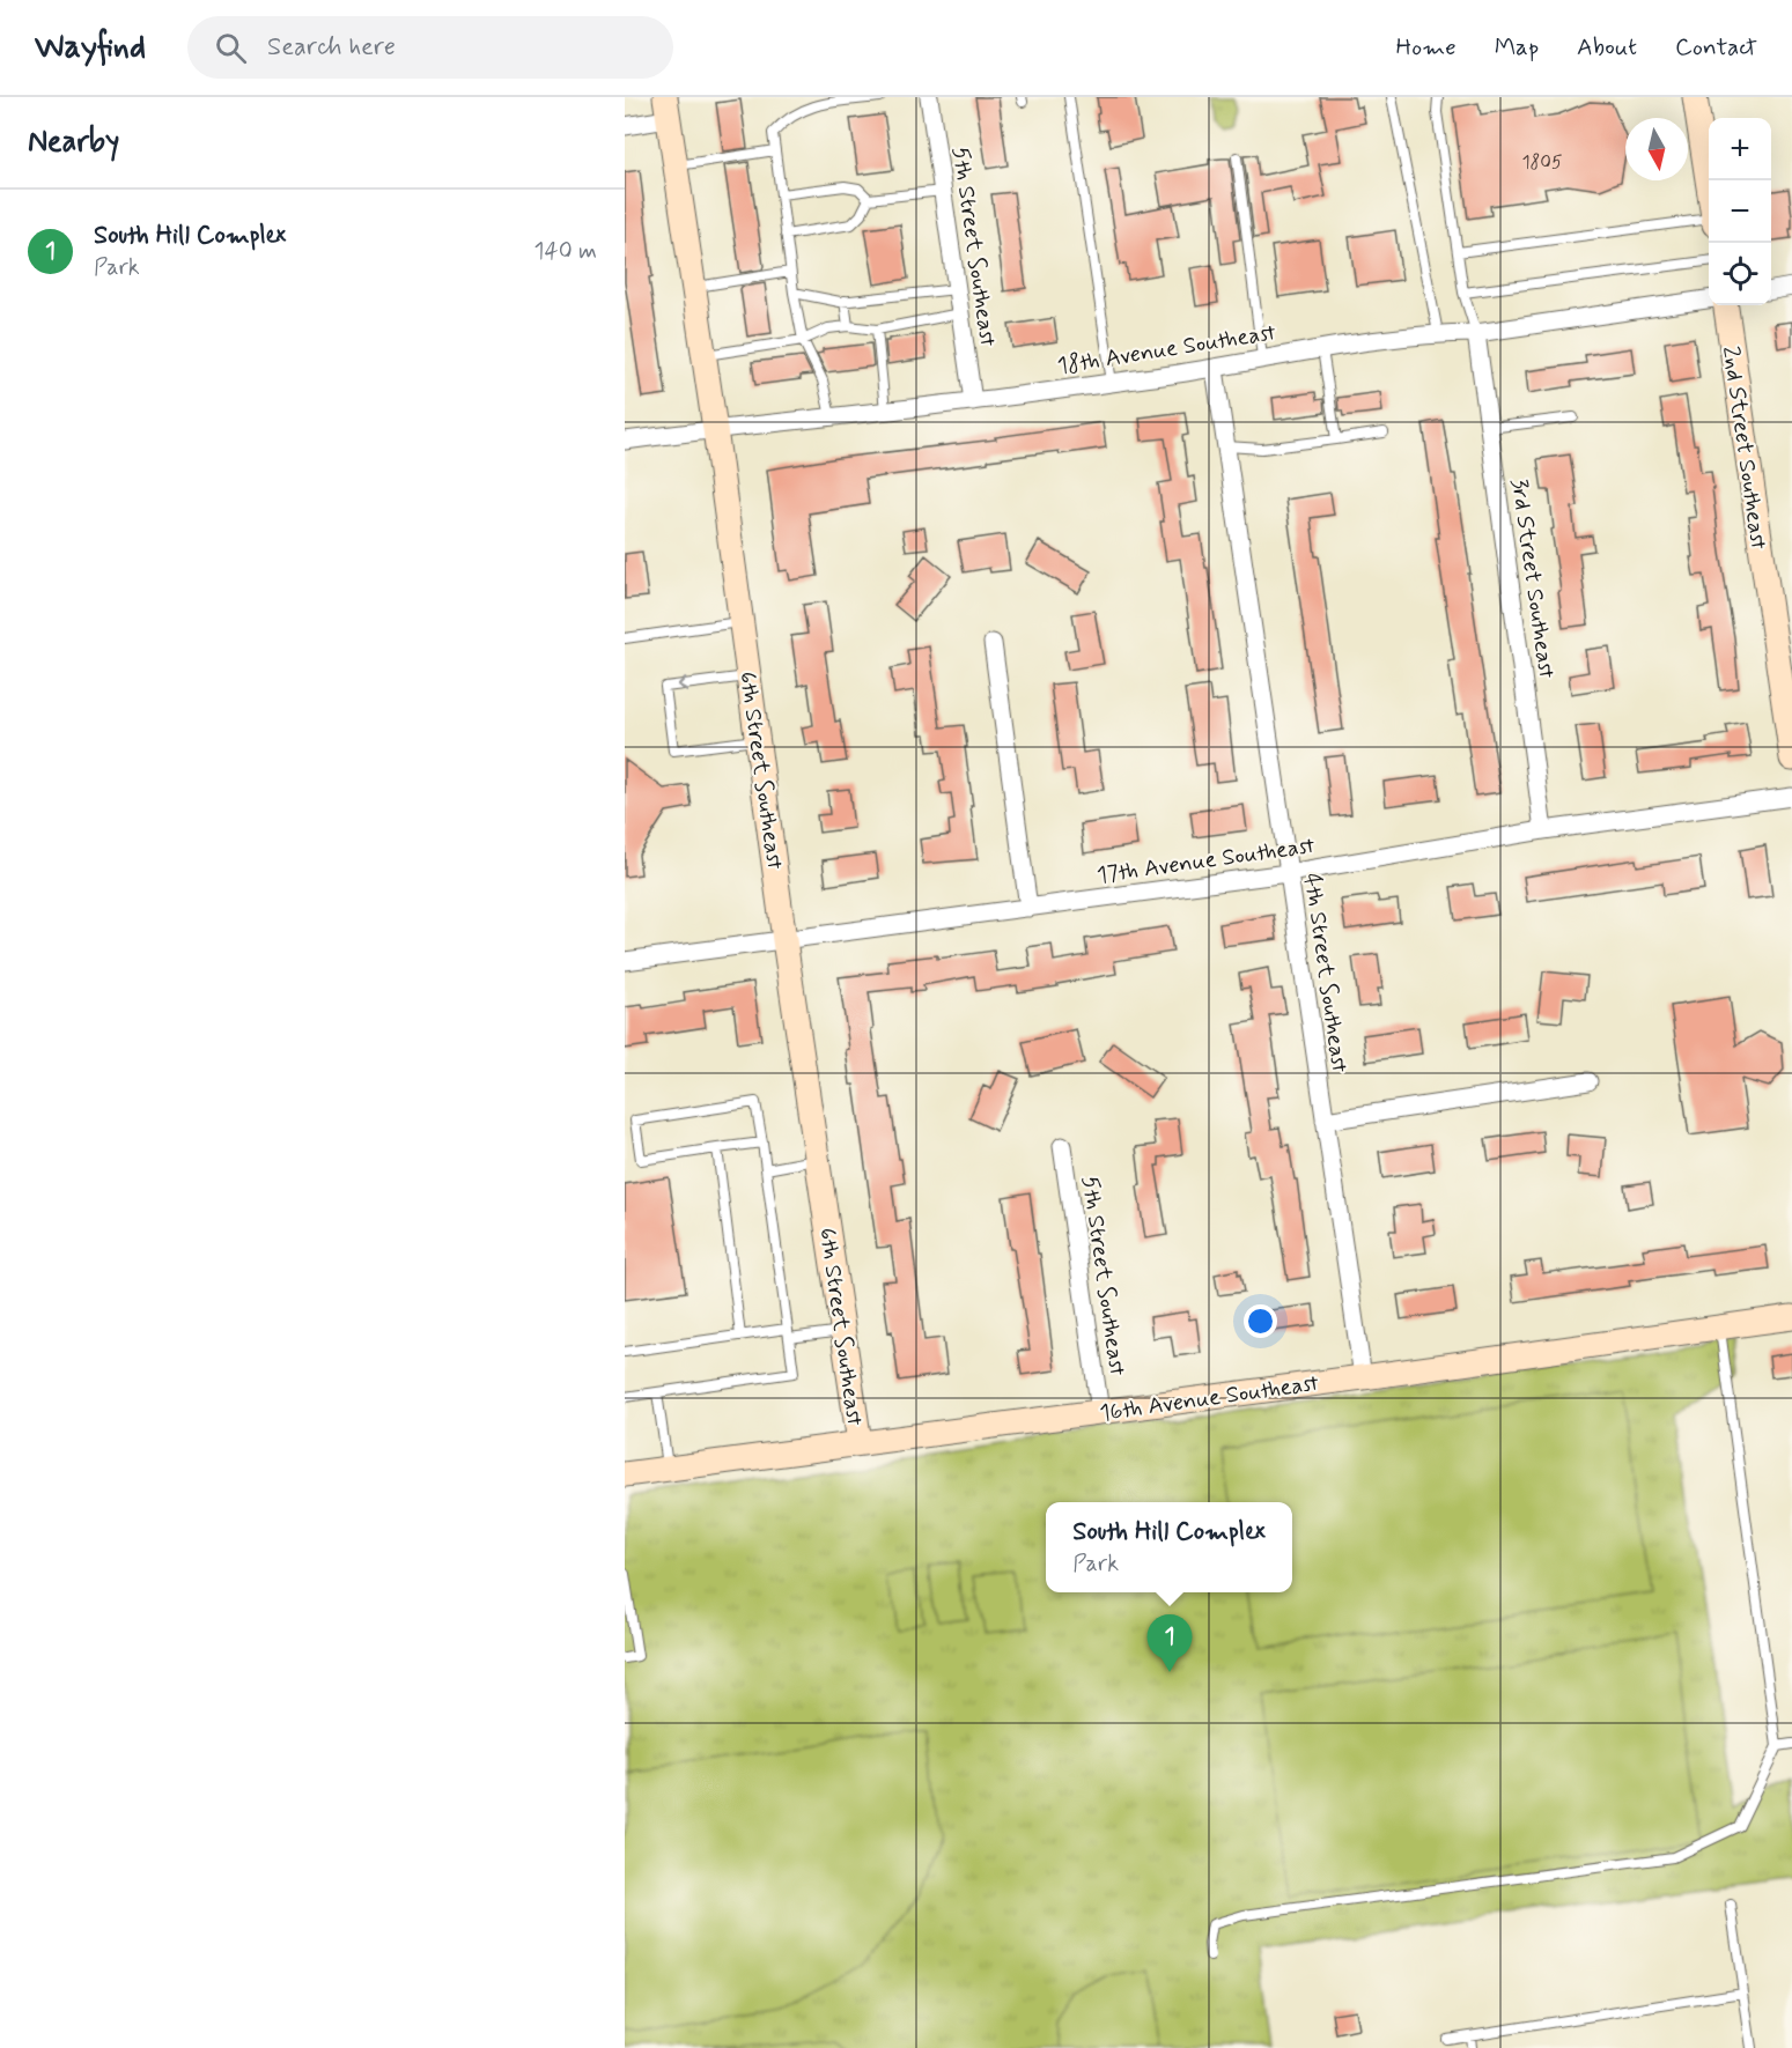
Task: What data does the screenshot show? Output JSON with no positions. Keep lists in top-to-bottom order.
{
  "streets": {
    "street": [
      "5th Street Southeast",
      "18th Avenue Southeast",
      "2nd Street Southeast",
      "3rd Street Southeast",
      "6th Street Southeast",
      "17th Avenue Southeast",
      "4th Street Southeast",
      "16th Avenue Southeast"
    ]
  },
  "crossings": [
    ["5th Street Southeast", "18th Avenue Southeast"],
    ["5th Street Southeast", "16th Avenue Southeast"],
    ["18th Avenue Southeast", "3rd Street Southeast"],
    ["18th Avenue Southeast", "6th Street Southeast"],
    ["18th Avenue Southeast", "4th Street Southeast"],
    ["3rd Street Southeast", "17th Avenue Southeast"],
    ["6th Street Southeast", "17th Avenue Southeast"],
    ["6th Street Southeast", "16th Avenue Southeast"],
    ["17th Avenue Southeast", "4th Street Southeast"],
    ["4th Street Southeast", "16th Avenue Southeast"]
  ],
  "house_numbers": ["1805"],
  "north": "bottom",
  "page": {
    "header": "Wayfind",
    "search": "Search here",
    "nav": [
      "Home",
      "Map",
      "About",
      "Contact"
    ],
    "heading": "Nearby",
    "map_buttons": ["+", "−"],
    "list": [
      {
        "mark": "1",
        "name": "South Hill Complex",
        "note": "Park",
        "value": "140 m"
      }
    ],
    "popup": ["South Hill Complex", "Park"],
    "pins": "1"
  }
}
